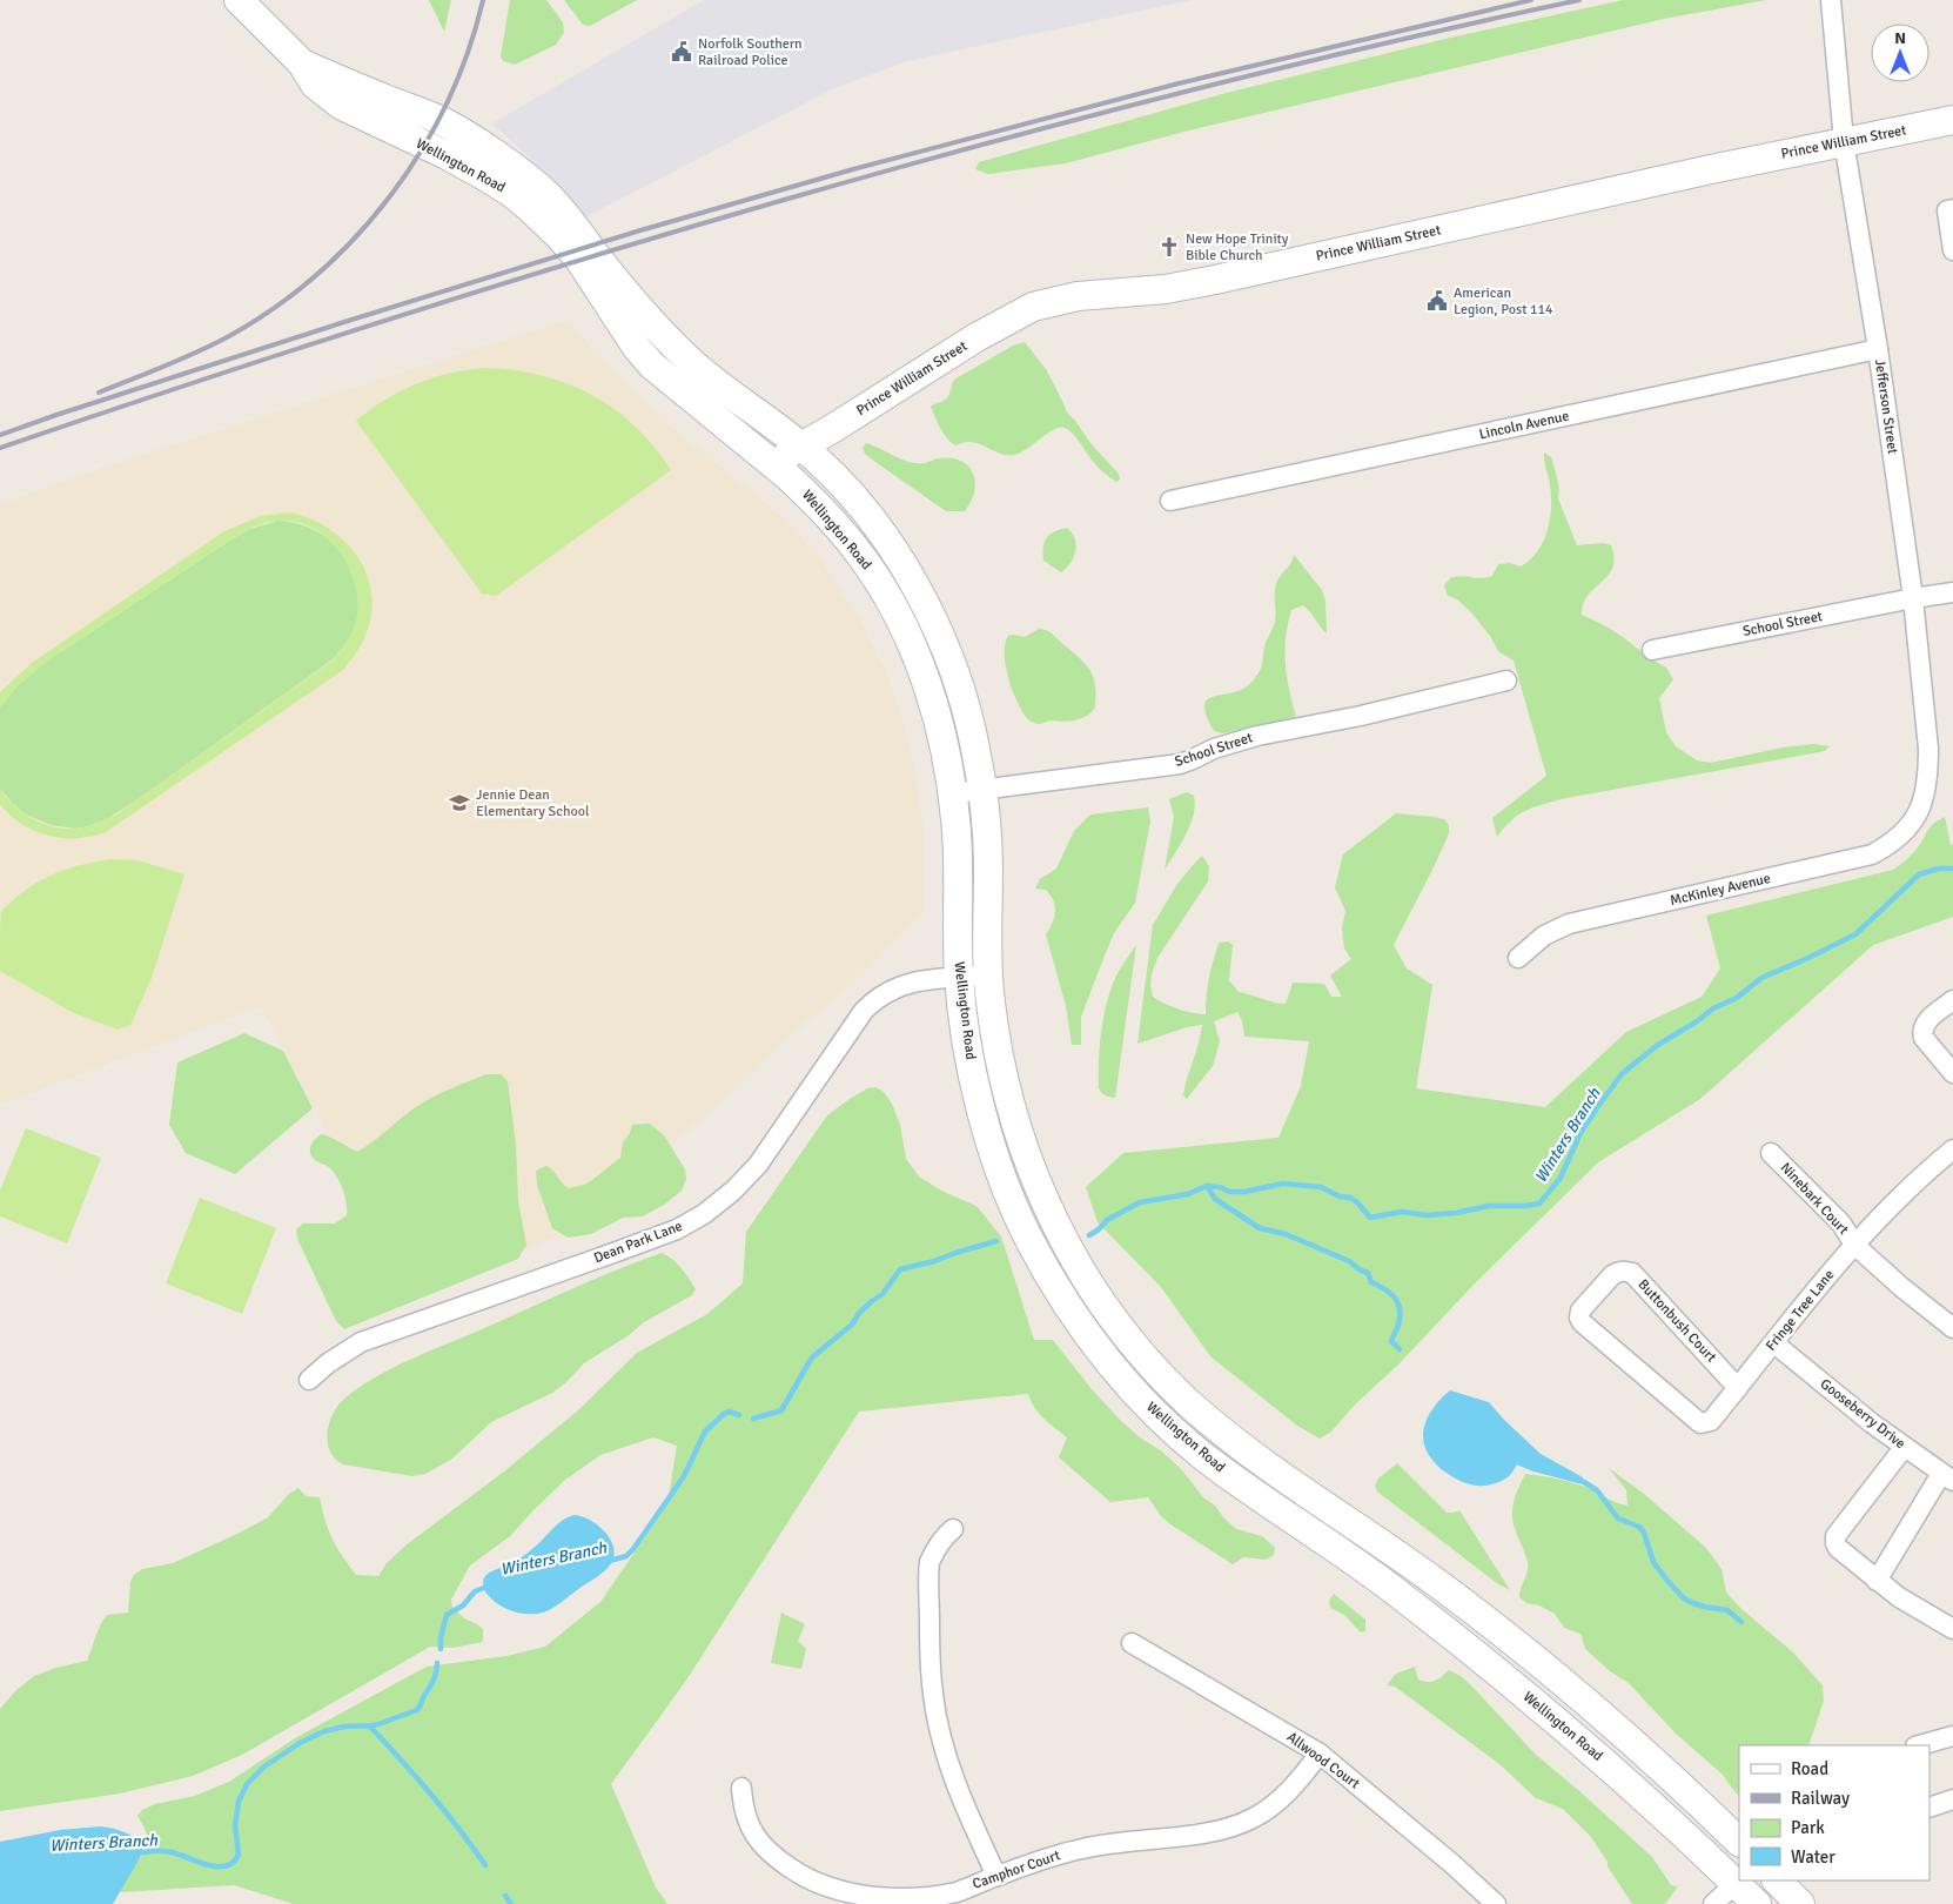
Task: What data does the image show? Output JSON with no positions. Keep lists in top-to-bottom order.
{
  "streets": {
    "main road": ["Prince William Street", "Wellington Road"],
    "street": [
      "Jefferson Street",
      "Lincoln Avenue",
      "School Street",
      "McKinley Avenue",
      "Ninebark Court",
      "Dean Park Lane",
      "Fringe Tree Lane",
      "Buttonbush Court",
      "Gooseberry Drive",
      "Allwood Court",
      "Camphor Court"
    ]
  },
  "crossings": [
    ["Prince William Street", "Wellington Road"],
    ["Prince William Street", "Jefferson Street"],
    ["Wellington Road", "School Street"],
    ["Wellington Road", "Dean Park Lane"],
    ["Jefferson Street", "Lincoln Avenue"],
    ["Jefferson Street", "School Street"],
    ["Jefferson Street", "McKinley Avenue"],
    ["Ninebark Court", "Fringe Tree Lane"],
    ["Fringe Tree Lane", "Buttonbush Court"],
    ["Fringe Tree Lane", "Gooseberry Drive"],
    ["Allwood Court", "Camphor Court"]
  ],
  "water": ["Winters Branch"],
  "places": {
    "public building": ["Norfolk Southern Railroad Police", "American Legion, Post 114"],
    "church": ["New Hope Trinity Bible Church"],
    "school or university": ["Jennie Dean Elementary School"]
  },
  "legend": [
    "Road",
    "Railway",
    "Park",
    "Water"
  ],
  "north": "top"
}
